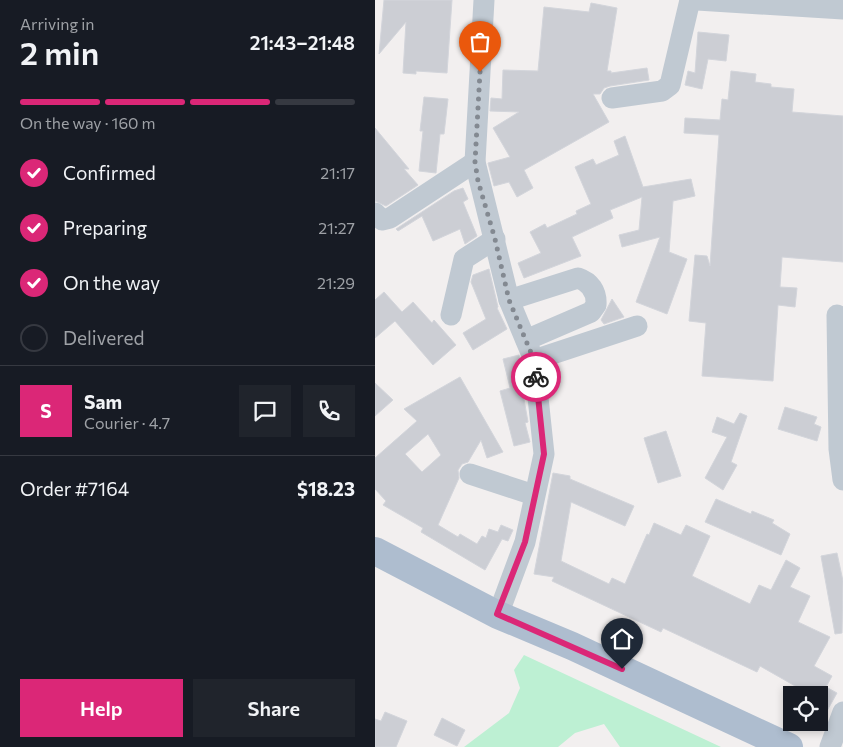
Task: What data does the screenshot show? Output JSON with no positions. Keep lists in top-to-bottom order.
{
  "page": {
    "heading": ["2 min", "Arriving in", "21:43–21:48"],
    "panel": [
      "Sam",
      "Courier · 4.7",
      "Order #7164",
      "$18.23"
    ],
    "bar": "On the way · 160 m",
    "list": [
      ["Confirmed", "21:17"],
      ["Preparing", "21:27"],
      ["On the way", "21:29"],
      "Delivered"
    ],
    "round": "S",
    "buttons": ["Help", "Share"]
  }
}
